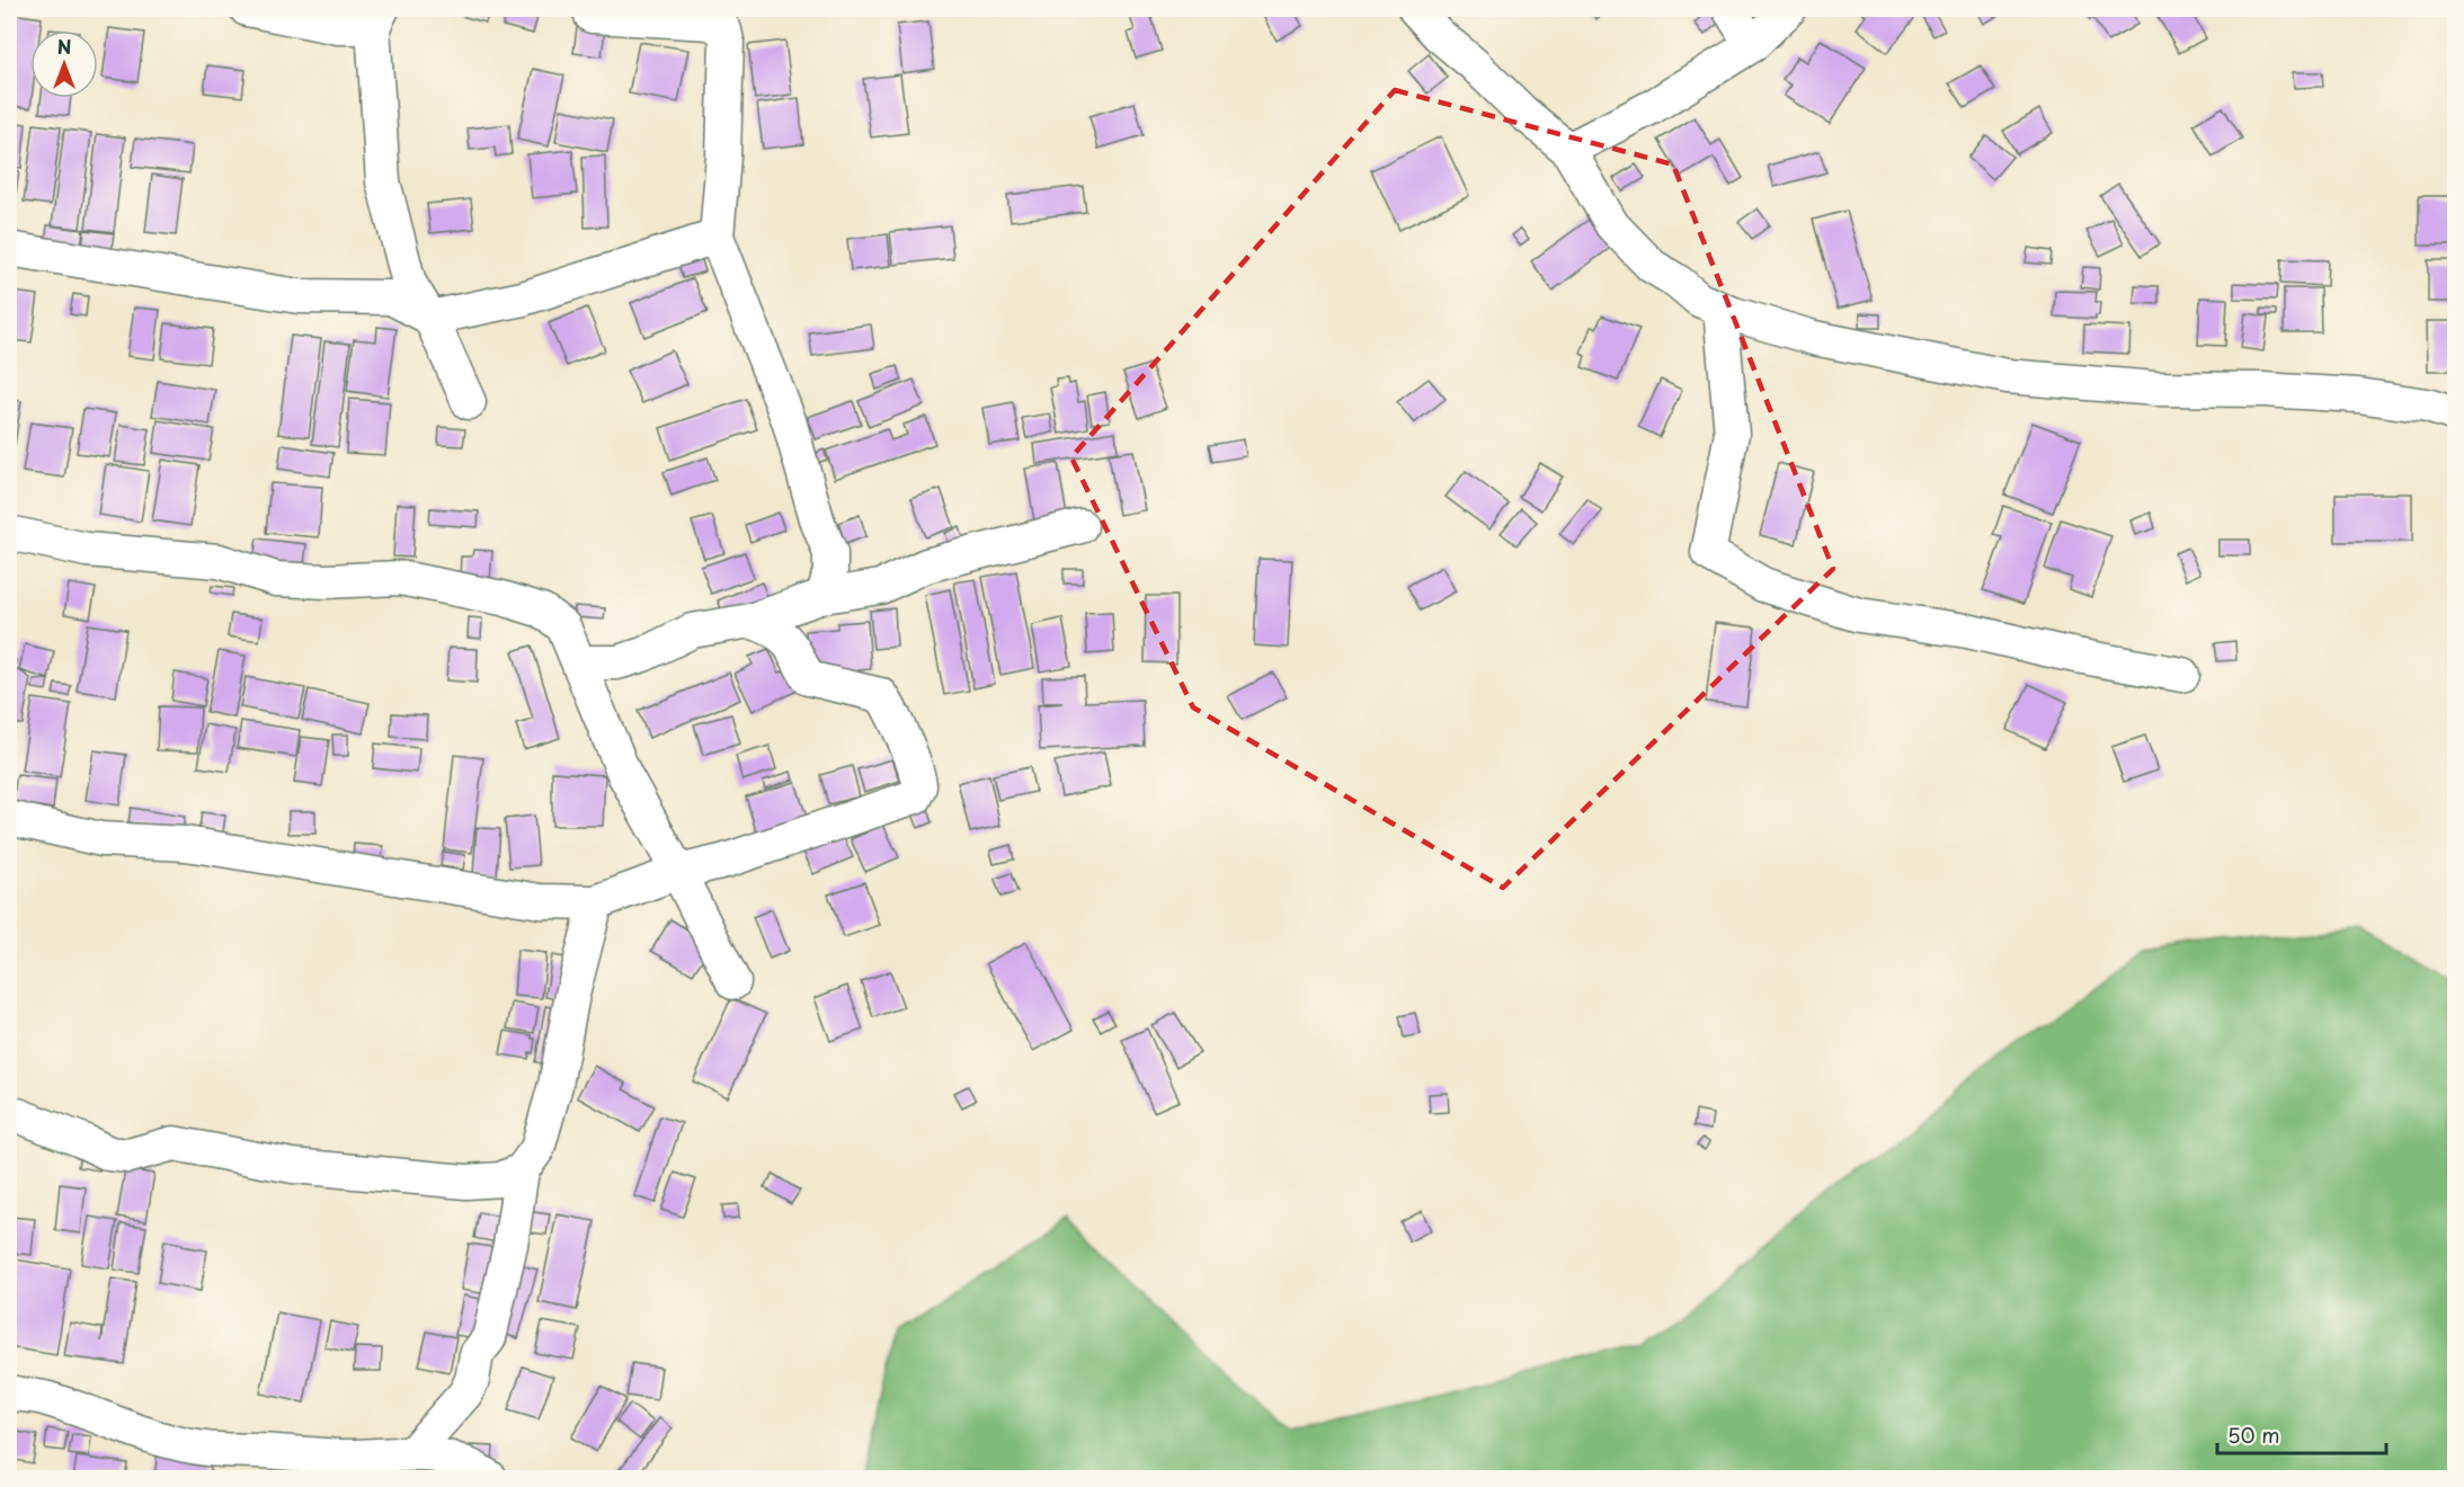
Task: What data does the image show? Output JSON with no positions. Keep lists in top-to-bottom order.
{
  "scale_bar": "50 m",
  "north": "top"
}
